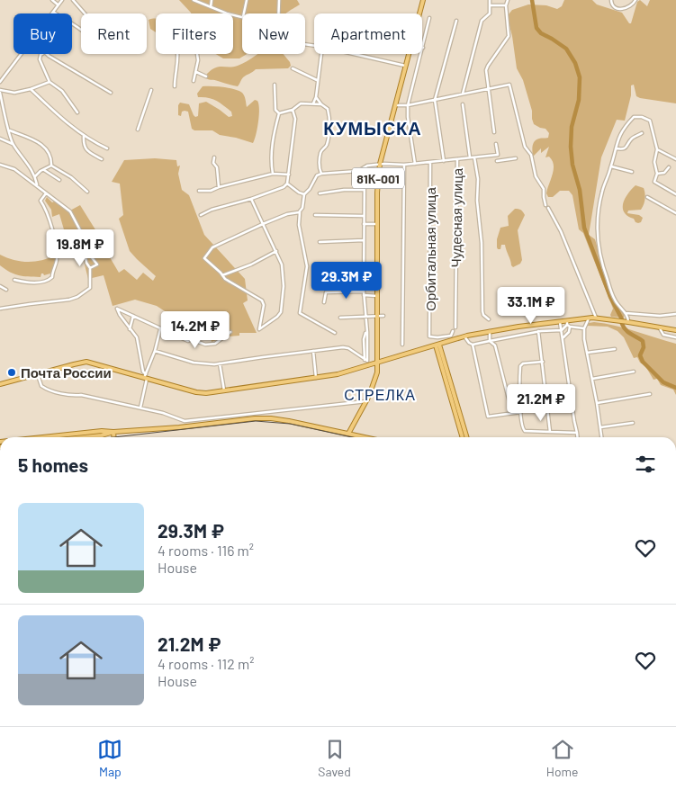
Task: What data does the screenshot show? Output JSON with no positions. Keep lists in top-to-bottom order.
{
  "streets": {
    "main road": ["81К-001"],
    "street": ["Чудесная улица", "Орбитальная улица"]
  },
  "districts": ["КУМЫСКА", "СТРЕЛКА"],
  "places": ["Почта России"],
  "page": {
    "chip": [
      "Buy",
      "Rent",
      "Filters",
      "New",
      "Apartment"
    ],
    "price": [
      "19.8M ₽",
      "29.3M ₽",
      "33.1M ₽",
      "14.2M ₽",
      "21.2M ₽"
    ],
    "heading": "5 homes",
    "list": [
      {
        "name": "29.3M ₽",
        "note": "4 rooms · 116 m² · House"
      },
      {
        "name": "21.2M ₽",
        "note": "4 rooms · 112 m² · House"
      }
    ],
    "tabs": ["Map", "Saved", "Home"]
  }
}
